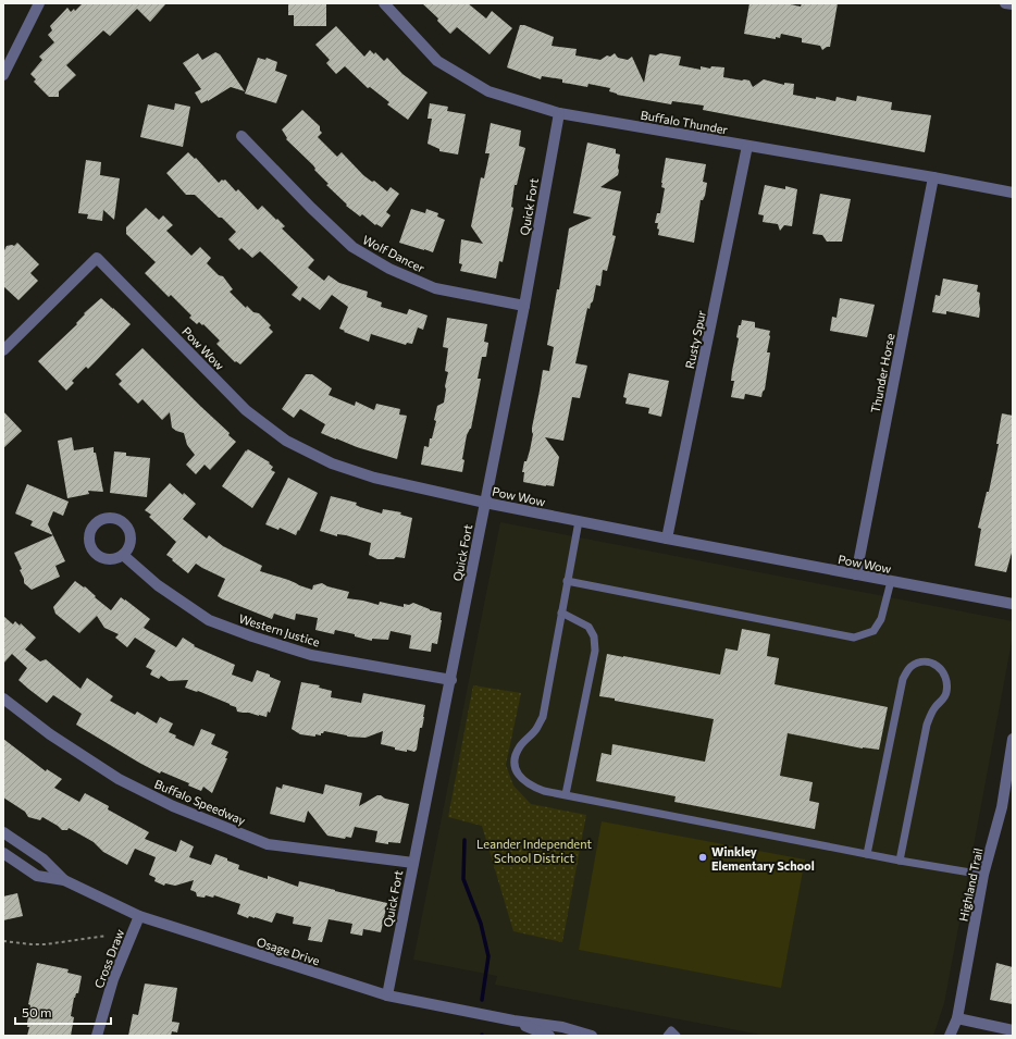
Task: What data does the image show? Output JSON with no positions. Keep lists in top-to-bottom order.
{
  "streets": {
    "street": [
      "Buffalo Thunder",
      "Quick Fort",
      "Wolf Dancer",
      "Rusty Spur",
      "Pow Wow",
      "Thunder Horse",
      "Western Justice",
      "Buffalo Speedway",
      "Highland Trail",
      "Osage Drive",
      "Cross Draw"
    ]
  },
  "crossings": [
    ["Buffalo Thunder", "Quick Fort"],
    ["Buffalo Thunder", "Rusty Spur"],
    ["Buffalo Thunder", "Thunder Horse"],
    ["Quick Fort", "Wolf Dancer"],
    ["Quick Fort", "Pow Wow"],
    ["Quick Fort", "Western Justice"],
    ["Quick Fort", "Buffalo Speedway"],
    ["Quick Fort", "Osage Drive"],
    ["Rusty Spur", "Pow Wow"],
    ["Pow Wow", "Thunder Horse"],
    ["Osage Drive", "Cross Draw"]
  ],
  "parks": ["Leander Independent School District"],
  "places": ["Winkley Elementary School"],
  "scale_bar": "50 m"
}
